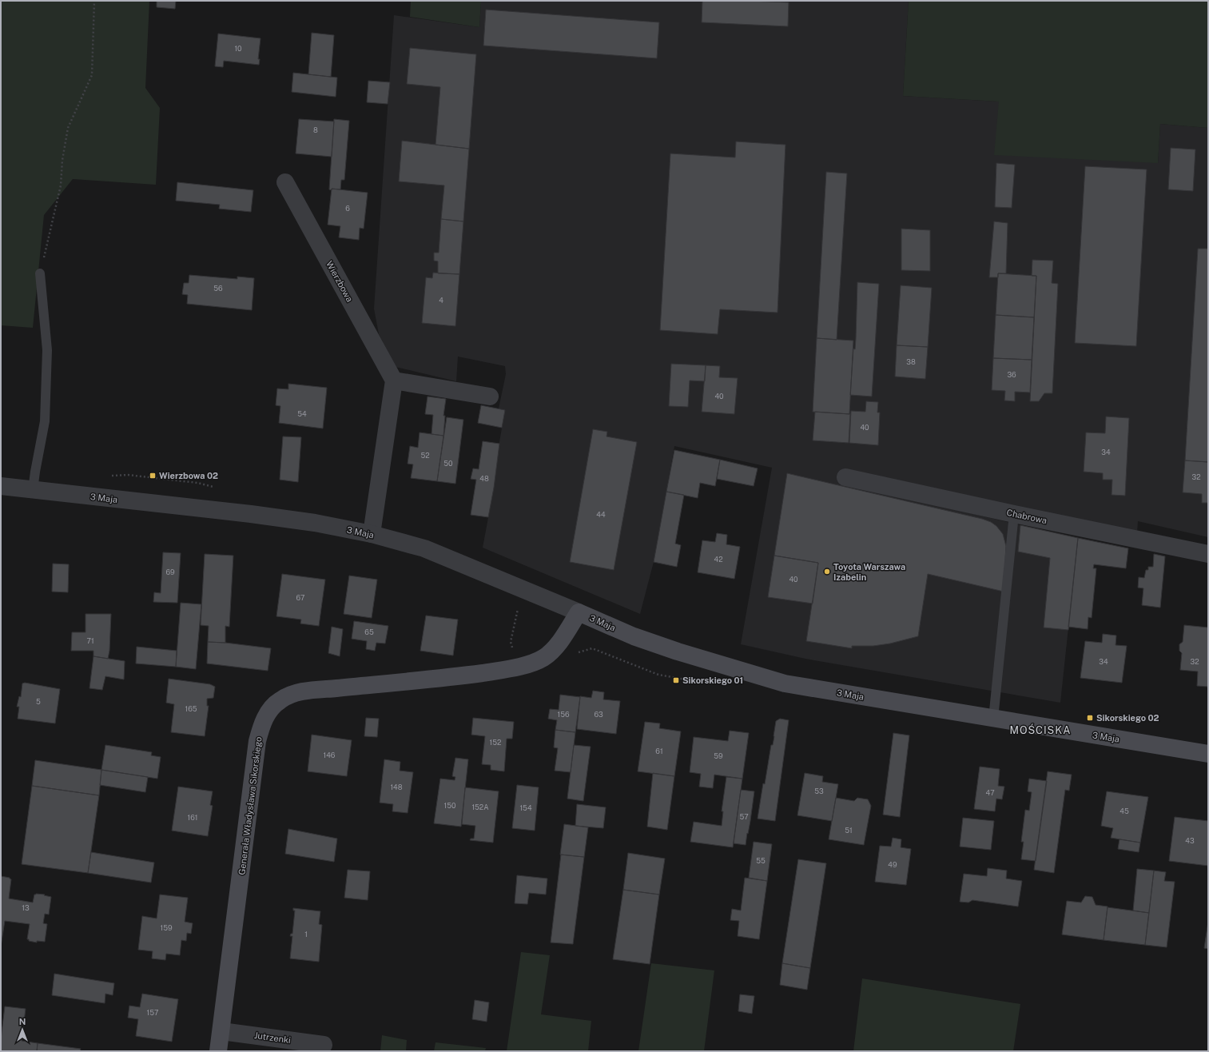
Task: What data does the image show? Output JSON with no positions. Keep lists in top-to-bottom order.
{
  "streets": {
    "main road": ["3 Maja", "Generała Władysława Sikorskiego"],
    "street": ["Wierzbowa", "Chabrowa", "Jutrzenki"]
  },
  "crossings": [
    ["3 Maja", "Generała Władysława Sikorskiego"],
    ["Generała Władysława Sikorskiego", "Jutrzenki"]
  ],
  "districts": ["MOŚCISKA"],
  "places": {
    "transit": ["Wierzbowa 02", "Sikorskiego 01", "Sikorskiego 02"],
    "other": ["Toyota Warszawa Izabelin"]
  },
  "house_numbers": [
    "10",
    "8",
    "6",
    "56",
    "4",
    "38",
    "36",
    "40",
    "54",
    "40",
    "34",
    "52",
    "50",
    "32",
    "48",
    "44",
    "42",
    "69",
    "40",
    "67",
    "65",
    "71",
    "34",
    "32",
    "5",
    "165",
    "156",
    "63",
    "152",
    "61",
    "146",
    "59",
    "148",
    "53",
    "47",
    "150",
    "152A",
    "154",
    "45",
    "57",
    "161",
    "51",
    "43",
    "55",
    "49",
    "13",
    "159",
    "1",
    "157"
  ],
  "north": "top"
}
